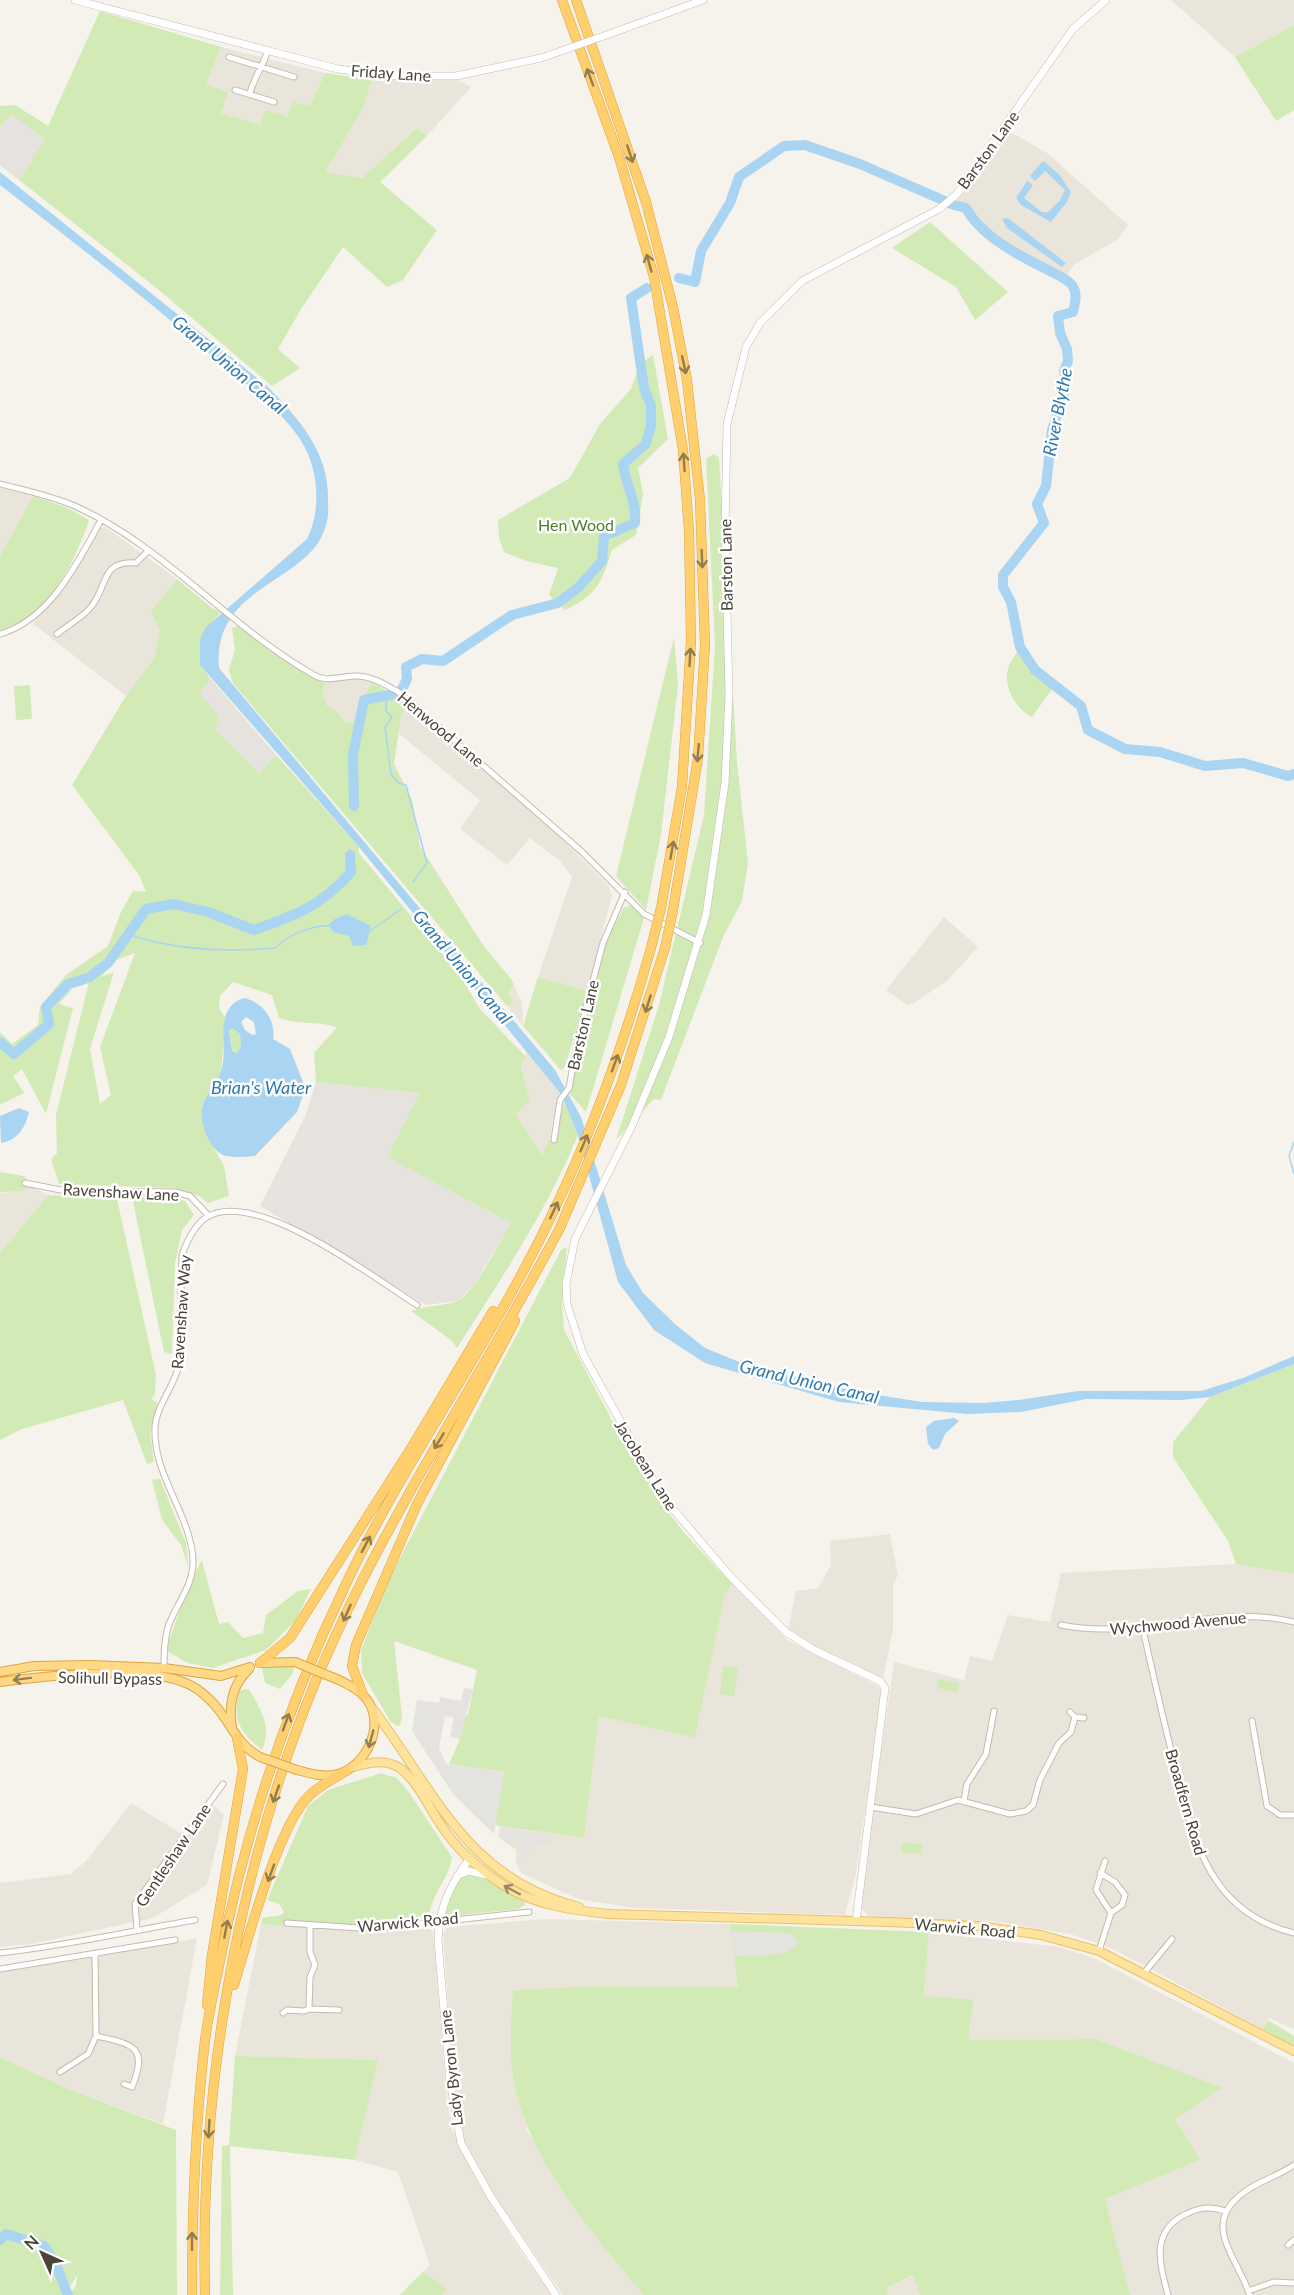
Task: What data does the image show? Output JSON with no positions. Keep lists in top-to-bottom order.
{
  "streets": {
    "highway": ["Solihull Bypass"],
    "main road": ["Warwick Road"],
    "street": [
      "Friday Lane",
      "Barston Lane",
      "Henwood Lane",
      "Ravenshaw Lane",
      "Ravenshaw Way",
      "Jacobean Lane",
      "Wychwood Avenue",
      "Broadfern Road",
      "Gentleshaw Lane",
      "Lady Byron Lane"
    ]
  },
  "crossings": [
    ["Barston Lane", "Henwood Lane"],
    ["Barston Lane", "Jacobean Lane"],
    ["Ravenshaw Lane", "Ravenshaw Way"],
    ["Ravenshaw Way", "Solihull Bypass"],
    ["Jacobean Lane", "Warwick Road"],
    ["Wychwood Avenue", "Broadfern Road"],
    ["Warwick Road", "Lady Byron Lane"]
  ],
  "water": ["Grand Union Canal", "River Blythe", "Brian's Water"],
  "parks": ["Hen Wood"],
  "north": "top left"
}
